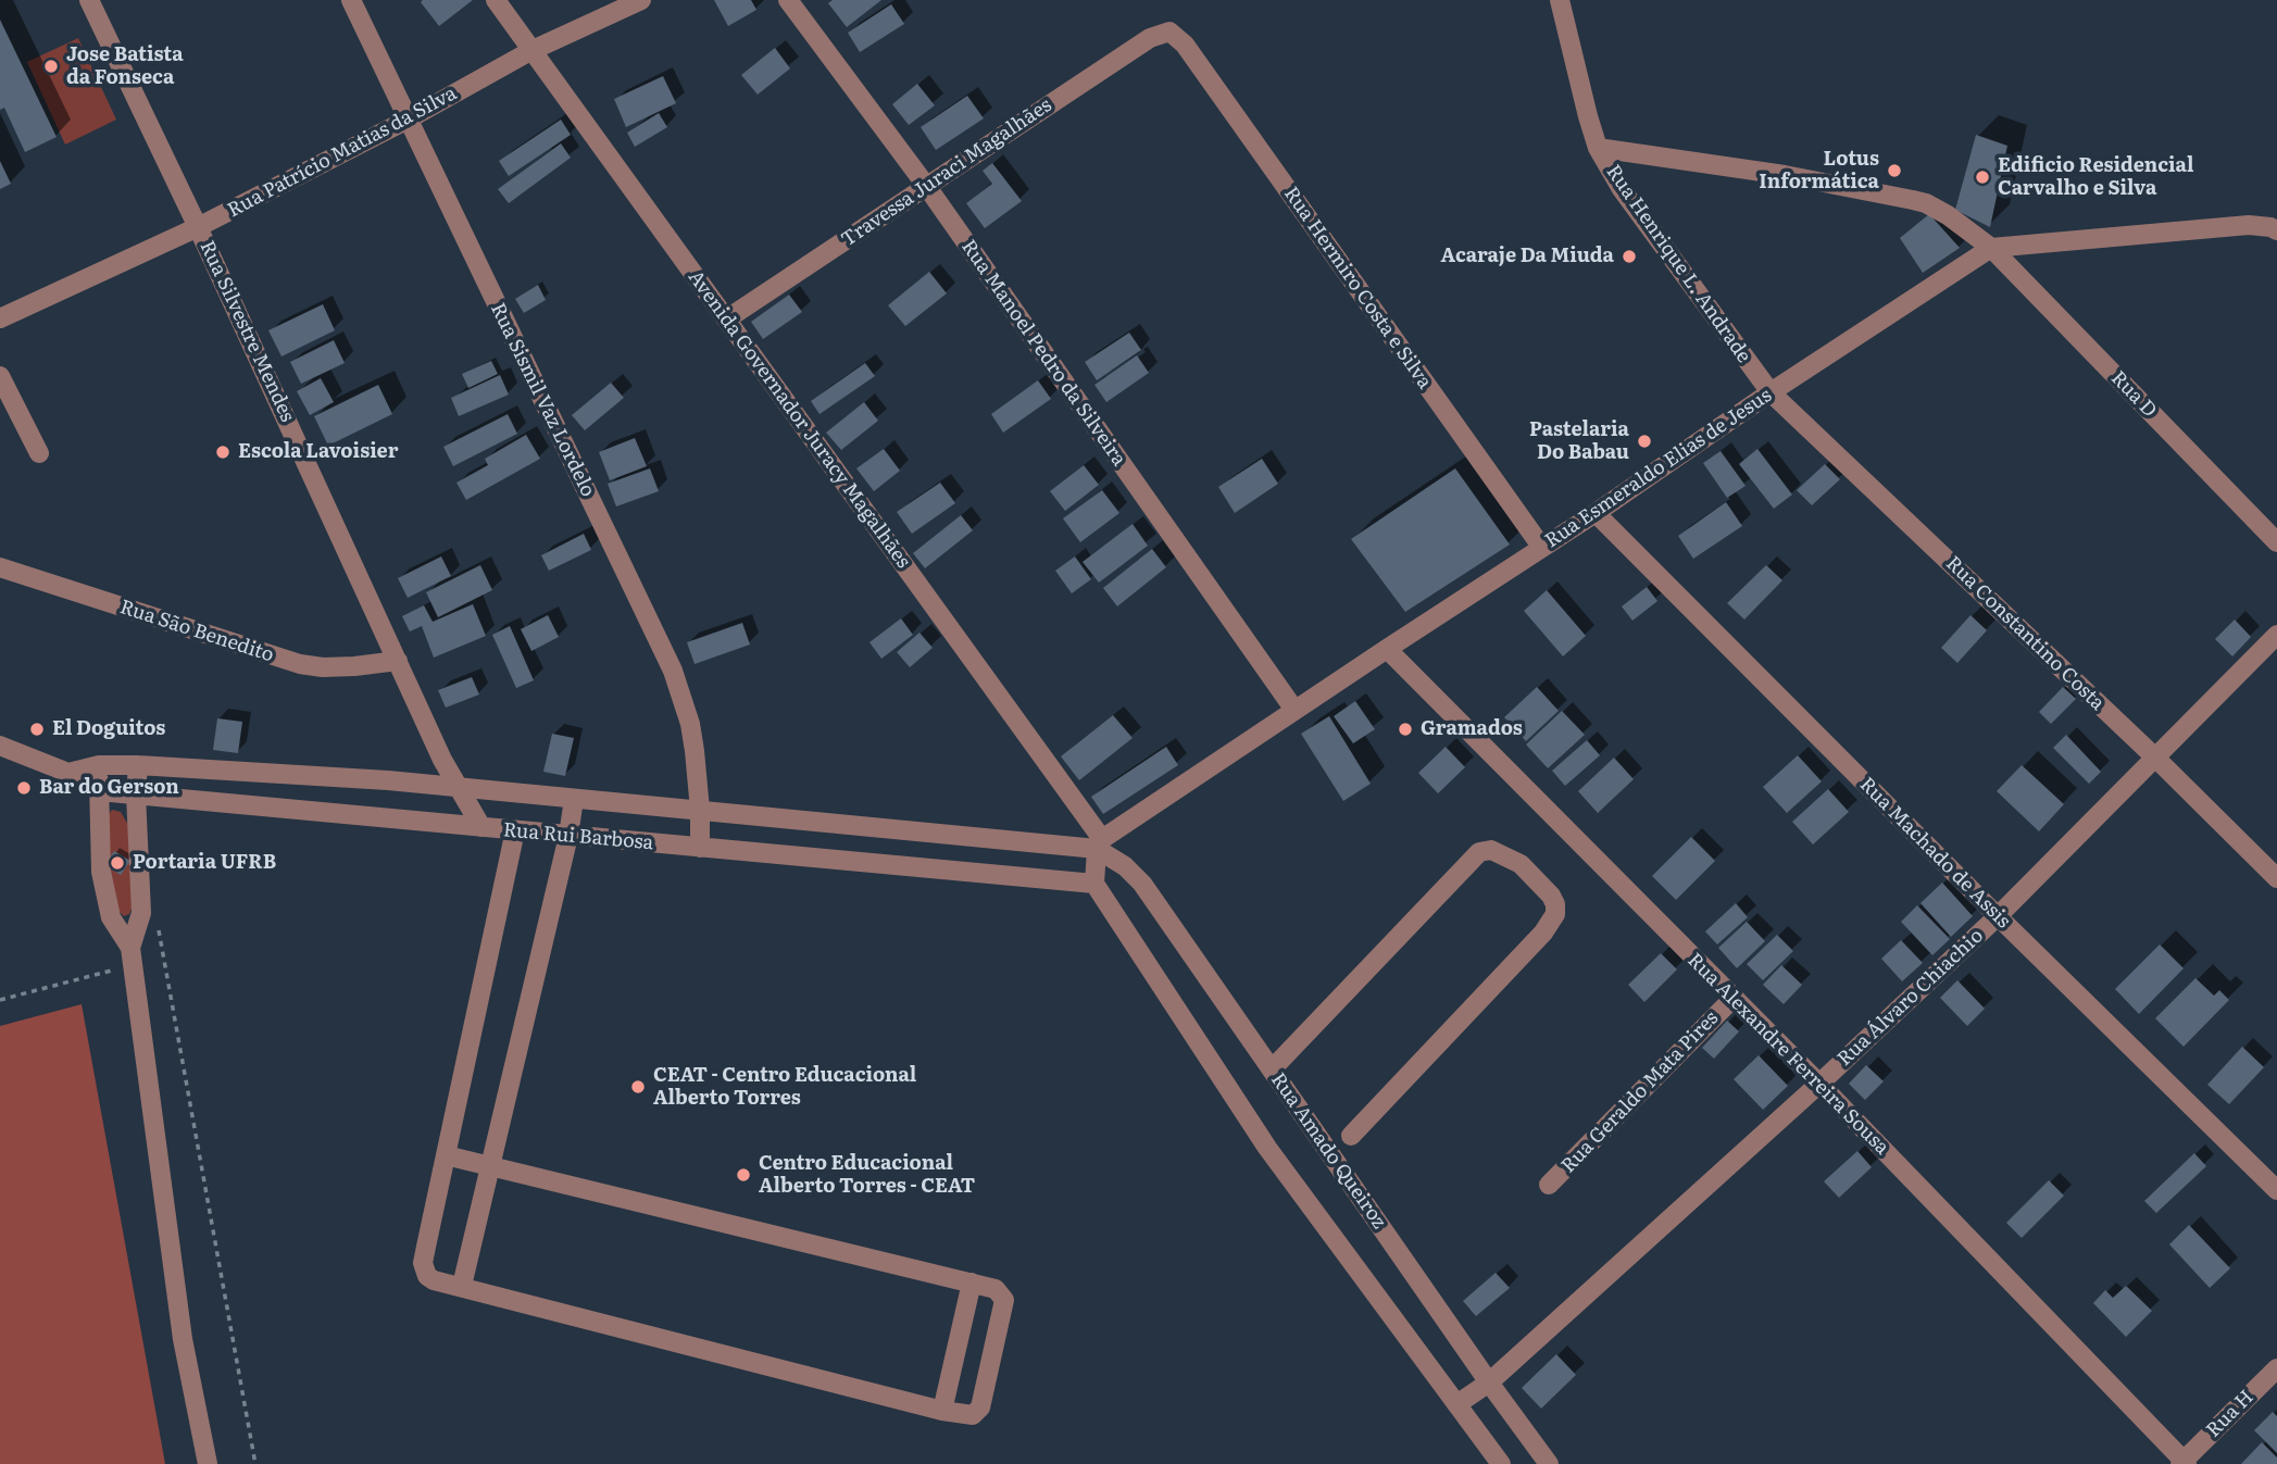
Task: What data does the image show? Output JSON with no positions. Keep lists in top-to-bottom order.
{
  "streets": {
    "street": [
      "Rua Patrício Matias da Silva",
      "Travessa Juraci Magalhães",
      "Rua Henrique L. Andrade",
      "Rua Hermiro Costa e Silva",
      "Rua Silvestre Mendes",
      "Rua Manoel Pedro da Silveira",
      "Rua D",
      "Rua Sismil Vaz Lordelo",
      "Avenida Governador Juracy Magalhães",
      "Rua Esmeraldo Elias de Jesus",
      "Rua São Benedito",
      "Rua Constantino Costa",
      "Rua Rui Barbosa",
      "Rua Machado de Assis",
      "Rua Álvaro Chiachio",
      "Rua Alexandre Ferreira Sousa",
      "Rua Geraldo Mata Pires",
      "Rua Amado Queiroz",
      "Rua H"
    ]
  },
  "crossings": [
    ["Rua Patrício Matias da Silva", "Rua Silvestre Mendes"],
    ["Rua Patrício Matias da Silva", "Rua Sismil Vaz Lordelo"],
    ["Rua Patrício Matias da Silva", "Avenida Governador Juracy Magalhães"],
    ["Travessa Juraci Magalhães", "Rua Hermiro Costa e Silva"],
    ["Travessa Juraci Magalhães", "Rua Manoel Pedro da Silveira"],
    ["Travessa Juraci Magalhães", "Avenida Governador Juracy Magalhães"],
    ["Rua Henrique L. Andrade", "Rua D"],
    ["Rua Henrique L. Andrade", "Rua Esmeraldo Elias de Jesus"],
    ["Rua Henrique L. Andrade", "Rua Constantino Costa"],
    ["Rua Hermiro Costa e Silva", "Rua Esmeraldo Elias de Jesus"],
    ["Rua Silvestre Mendes", "Rua São Benedito"],
    ["Rua Silvestre Mendes", "Rua Rui Barbosa"],
    ["Rua Manoel Pedro da Silveira", "Rua Esmeraldo Elias de Jesus"],
    ["Rua D", "Rua Esmeraldo Elias de Jesus"],
    ["Rua Sismil Vaz Lordelo", "Rua Rui Barbosa"],
    ["Avenida Governador Juracy Magalhães", "Rua Esmeraldo Elias de Jesus"],
    ["Avenida Governador Juracy Magalhães", "Rua Rui Barbosa"],
    ["Avenida Governador Juracy Magalhães", "Rua Amado Queiroz"],
    ["Rua Esmeraldo Elias de Jesus", "Rua Constantino Costa"],
    ["Rua Esmeraldo Elias de Jesus", "Rua Rui Barbosa"],
    ["Rua Esmeraldo Elias de Jesus", "Rua Machado de Assis"],
    ["Rua Esmeraldo Elias de Jesus", "Rua Alexandre Ferreira Sousa"],
    ["Rua Esmeraldo Elias de Jesus", "Rua Amado Queiroz"],
    ["Rua Constantino Costa", "Rua Álvaro Chiachio"],
    ["Rua Rui Barbosa", "Rua Amado Queiroz"],
    ["Rua Machado de Assis", "Rua Álvaro Chiachio"],
    ["Rua Álvaro Chiachio", "Rua Alexandre Ferreira Sousa"],
    ["Rua Álvaro Chiachio", "Rua Amado Queiroz"],
    ["Rua Alexandre Ferreira Sousa", "Rua Geraldo Mata Pires"],
    ["Rua Alexandre Ferreira Sousa", "Rua H"]
  ],
  "places": [
    "Jose Batista da Fonseca",
    "Lotus Informática",
    "Edificio Residencial Carvalho e Silva",
    "Acaraje Da Miuda",
    "Pastelaria Do Babau",
    "Escola Lavoisier",
    "El Doguitos",
    "Gramados",
    "Bar do Gerson",
    "Portaria UFRB",
    "CEAT - Centro Educacional Alberto Torres",
    "Centro Educacional Alberto Torres - CEAT"
  ]
}
